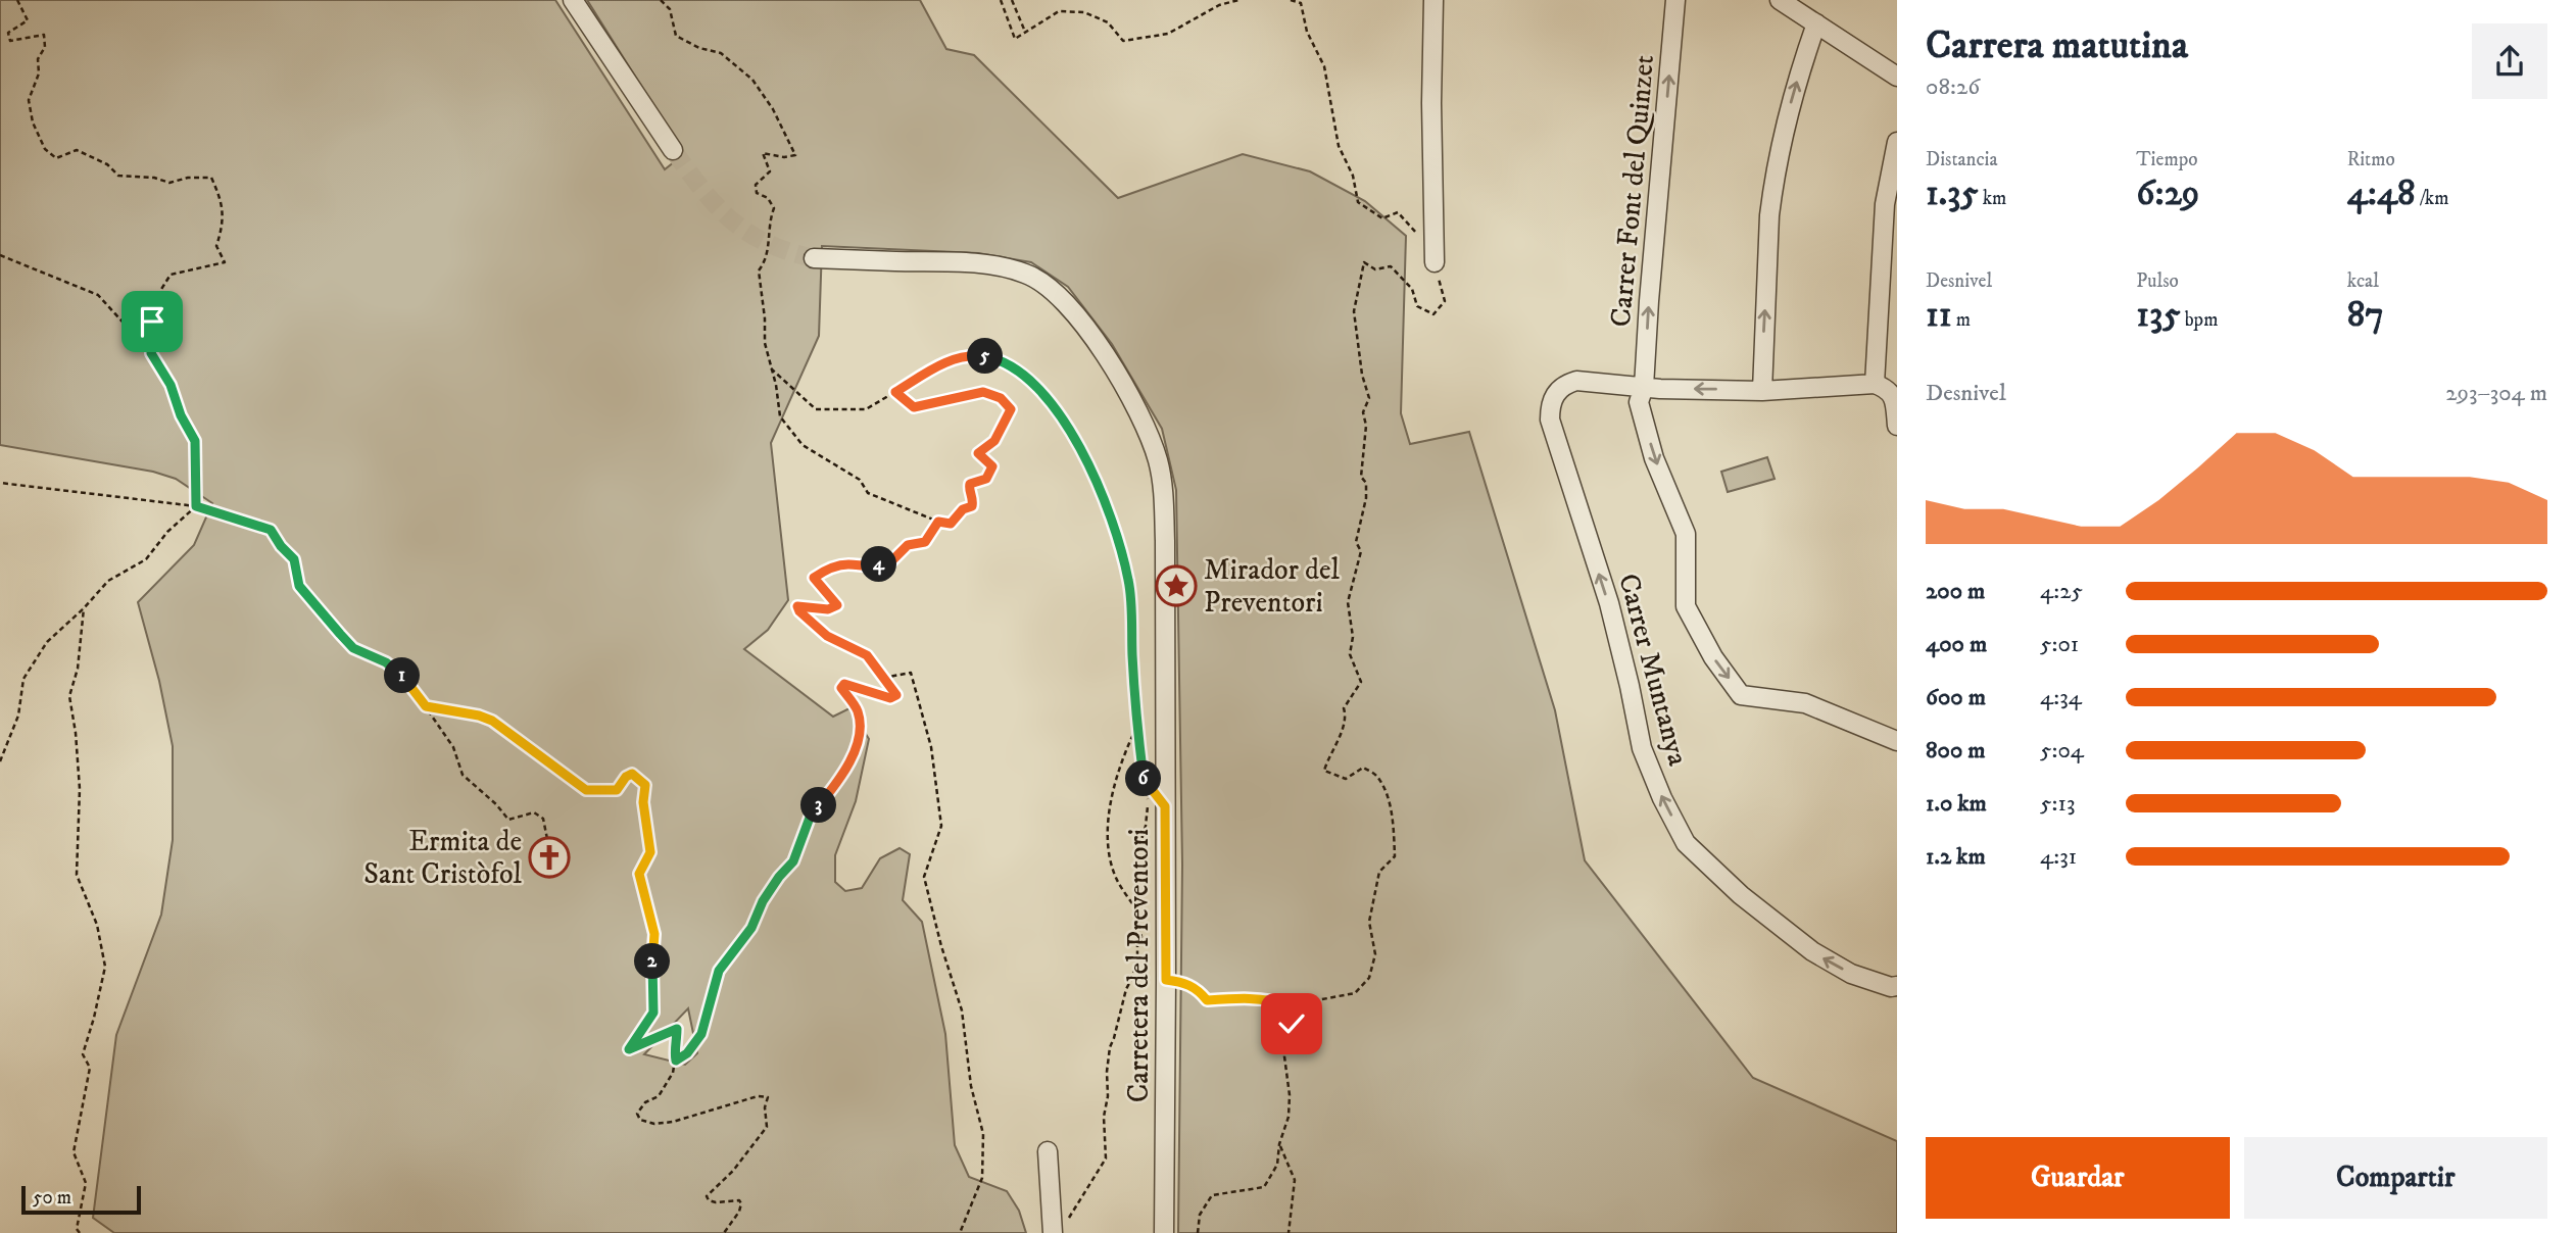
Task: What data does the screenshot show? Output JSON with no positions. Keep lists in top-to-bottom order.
{
  "streets": {
    "street": ["Carrer Font del Quinzet", "Carrer Muntanya", "Carretera del Preventori"]
  },
  "crossings": [
    ["Carrer Font del Quinzet", "Carrer Muntanya"]
  ],
  "places": {
    "place": ["Mirador del Preventori"],
    "church": ["Ermita de Sant Cristòfol"]
  },
  "scale_bar": "50 m",
  "page": {
    "heading": ["Carrera matutina", "08:26"],
    "stats": [
      ["Distancia", "1.35 km"],
      ["Tiempo", "6:29"],
      ["Ritmo", "4:48 /km"],
      ["Desnivel", "11 m"],
      ["Pulso", "135 bpm"],
      ["kcal", "87"]
    ],
    "pins": [
      "5",
      "4",
      "1",
      "6",
      "3",
      "2"
    ],
    "chart": ["Desnivel", "293–304 m"],
    "list": [
      {
        "name": "200 m",
        "note": "4:25"
      },
      {
        "name": "400 m",
        "note": "5:01"
      },
      {
        "name": "600 m",
        "note": "4:34"
      },
      {
        "name": "800 m",
        "note": "5:04"
      },
      {
        "name": "1.0 km",
        "note": "5:13"
      },
      {
        "name": "1.2 km",
        "note": "4:31"
      }
    ],
    "buttons": ["Guardar", "Compartir"],
    "scale": "50 m"
  }
}
